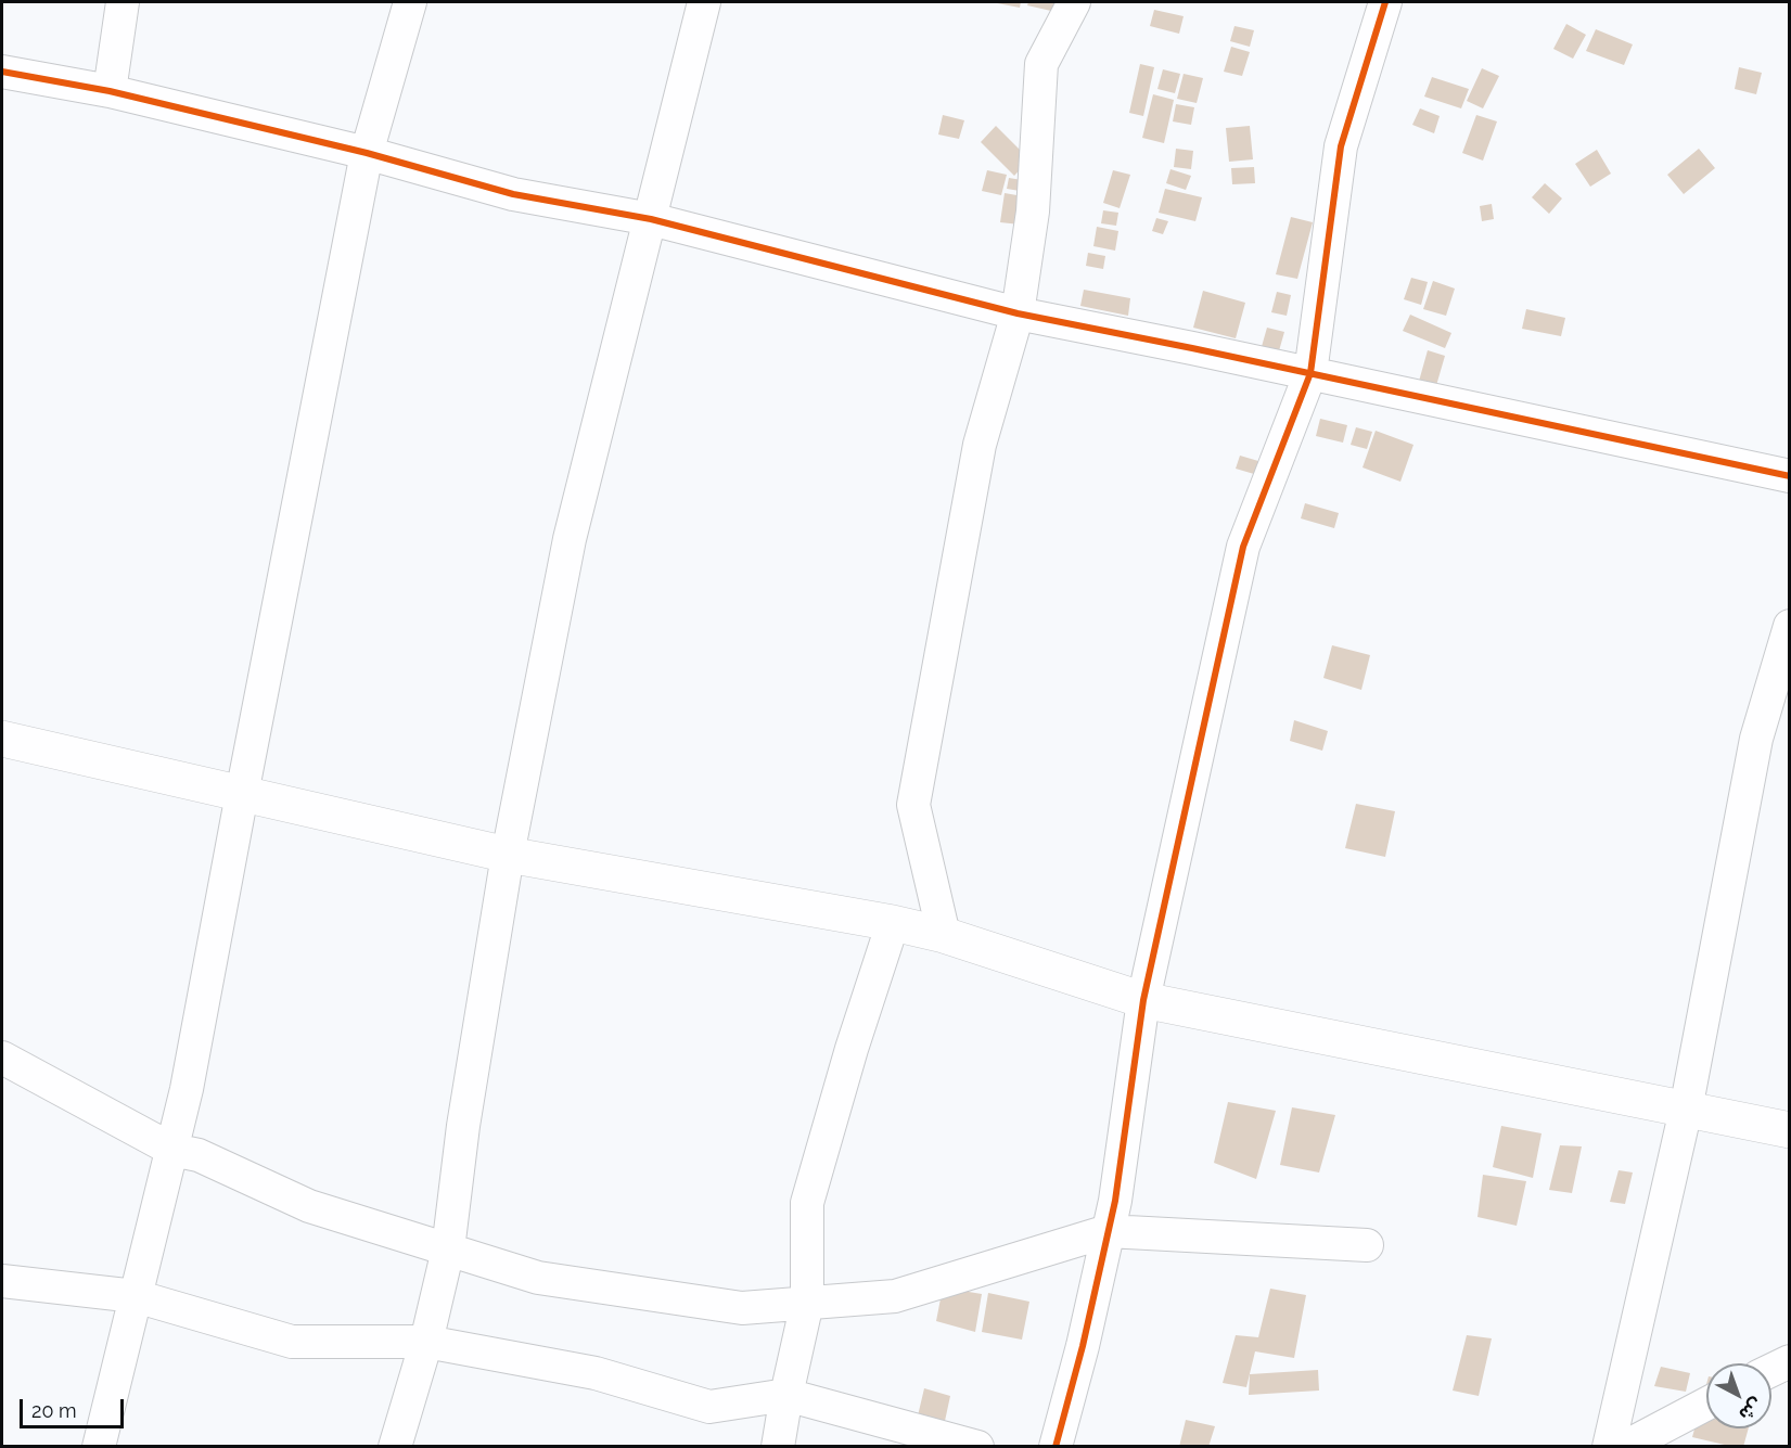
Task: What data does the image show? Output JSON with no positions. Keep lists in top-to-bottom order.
{
  "scale_bar": "20 m",
  "north": "bottom right"
}
